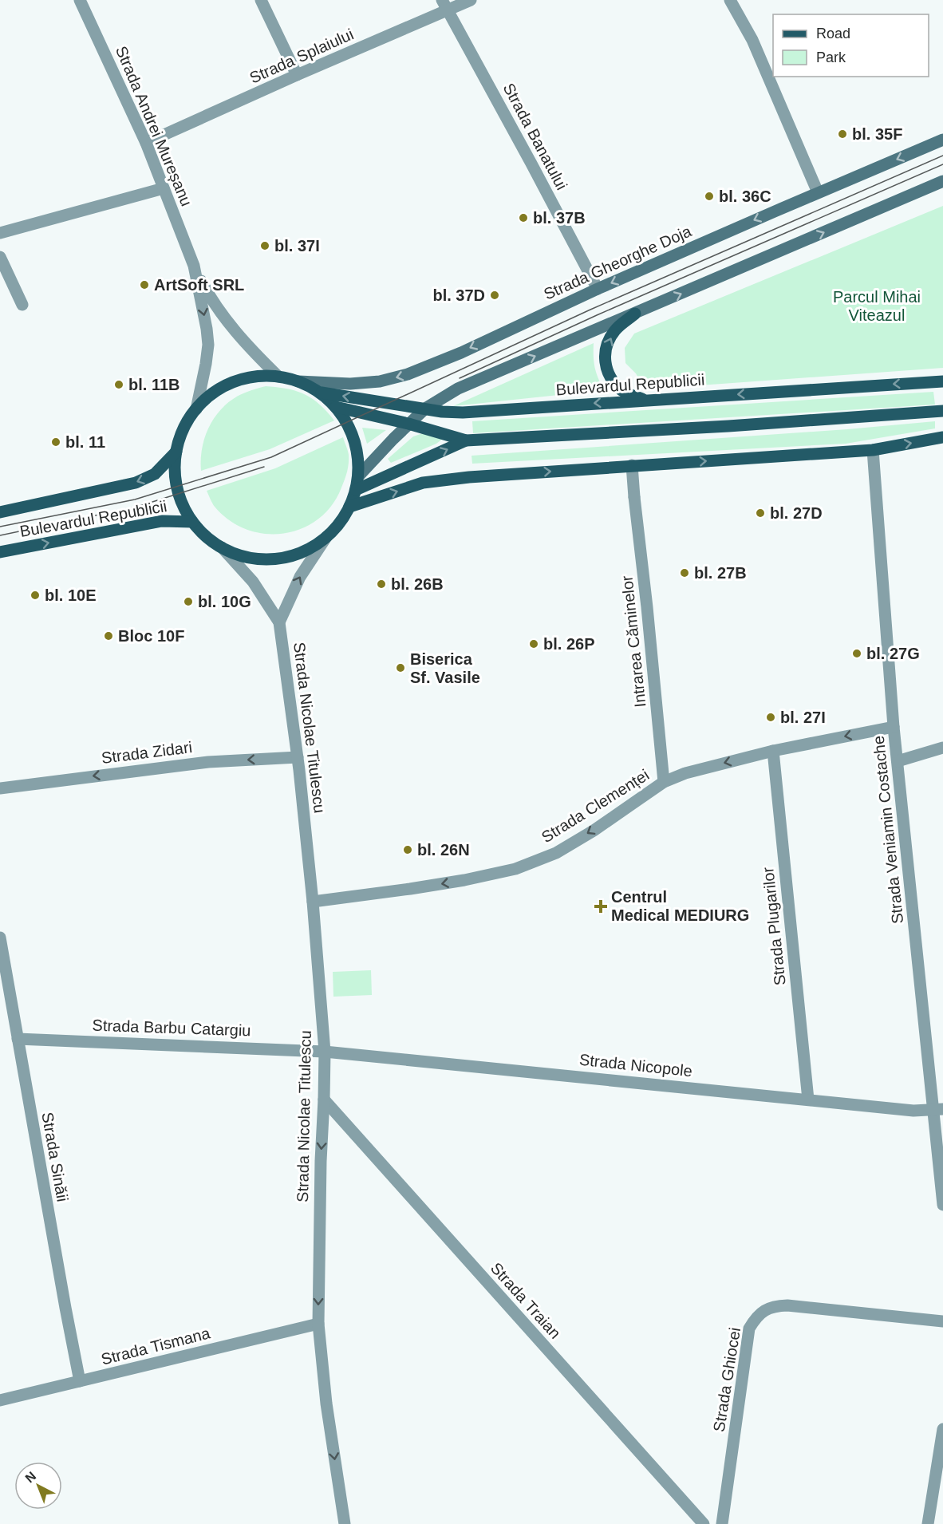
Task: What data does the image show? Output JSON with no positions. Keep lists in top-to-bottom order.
{
  "streets": {
    "main road": ["Strada Gheorghe Doja", "Bulevardul Republicii"],
    "street": [
      "Strada Splaiului",
      "Strada Andrei Mureșanu",
      "Strada Banatului",
      "Intrarea Căminelor",
      "Strada Nicolae Titulescu",
      "Strada Zidari",
      "Strada Clemenței",
      "Strada Veniamin Costache",
      "Strada Plugarilor",
      "Strada Barbu Catargiu",
      "Strada Nicopole",
      "Strada Sinăii",
      "Strada Traian",
      "Strada Tismana",
      "Strada Ghiocei"
    ]
  },
  "crossings": [
    ["Strada Splaiului", "Strada Andrei Mureșanu"],
    ["Strada Splaiului", "Strada Banatului"],
    ["Strada Banatului", "Strada Gheorghe Doja"],
    ["Intrarea Căminelor", "Strada Clemenței"],
    ["Strada Nicolae Titulescu", "Strada Zidari"],
    ["Strada Nicolae Titulescu", "Strada Clemenței"],
    ["Strada Nicolae Titulescu", "Strada Barbu Catargiu"],
    ["Strada Nicolae Titulescu", "Strada Nicopole"],
    ["Strada Nicolae Titulescu", "Strada Traian"],
    ["Strada Nicolae Titulescu", "Strada Tismana"],
    ["Strada Clemenței", "Strada Veniamin Costache"],
    ["Strada Clemenței", "Strada Plugarilor"],
    ["Strada Veniamin Costache", "Strada Nicopole"],
    ["Strada Plugarilor", "Strada Nicopole"],
    ["Strada Barbu Catargiu", "Strada Nicopole"],
    ["Strada Barbu Catargiu", "Strada Sinăii"],
    ["Strada Sinăii", "Strada Tismana"]
  ],
  "one_way": ["Strada Zidari", "Strada Clemenței"],
  "parks": ["Parcul Mihai Viteazul"],
  "places": {
    "other": [
      "bl. 35F",
      "bl. 36C",
      "bl. 37B",
      "bl. 37I",
      "ArtSoft SRL",
      "bl. 37D",
      "bl. 11B",
      "bl. 11",
      "bl. 27D",
      "bl. 27B",
      "bl. 26B",
      "bl. 10E",
      "bl. 10G",
      "Bloc 10F",
      "bl. 26P",
      "bl. 27G",
      "Biserica Sf. Vasile",
      "bl. 27I",
      "bl. 26N"
    ],
    "health": ["Centrul Medical MEDIURG"]
  },
  "legend": ["Road", "Park"],
  "north": "top left"
}
